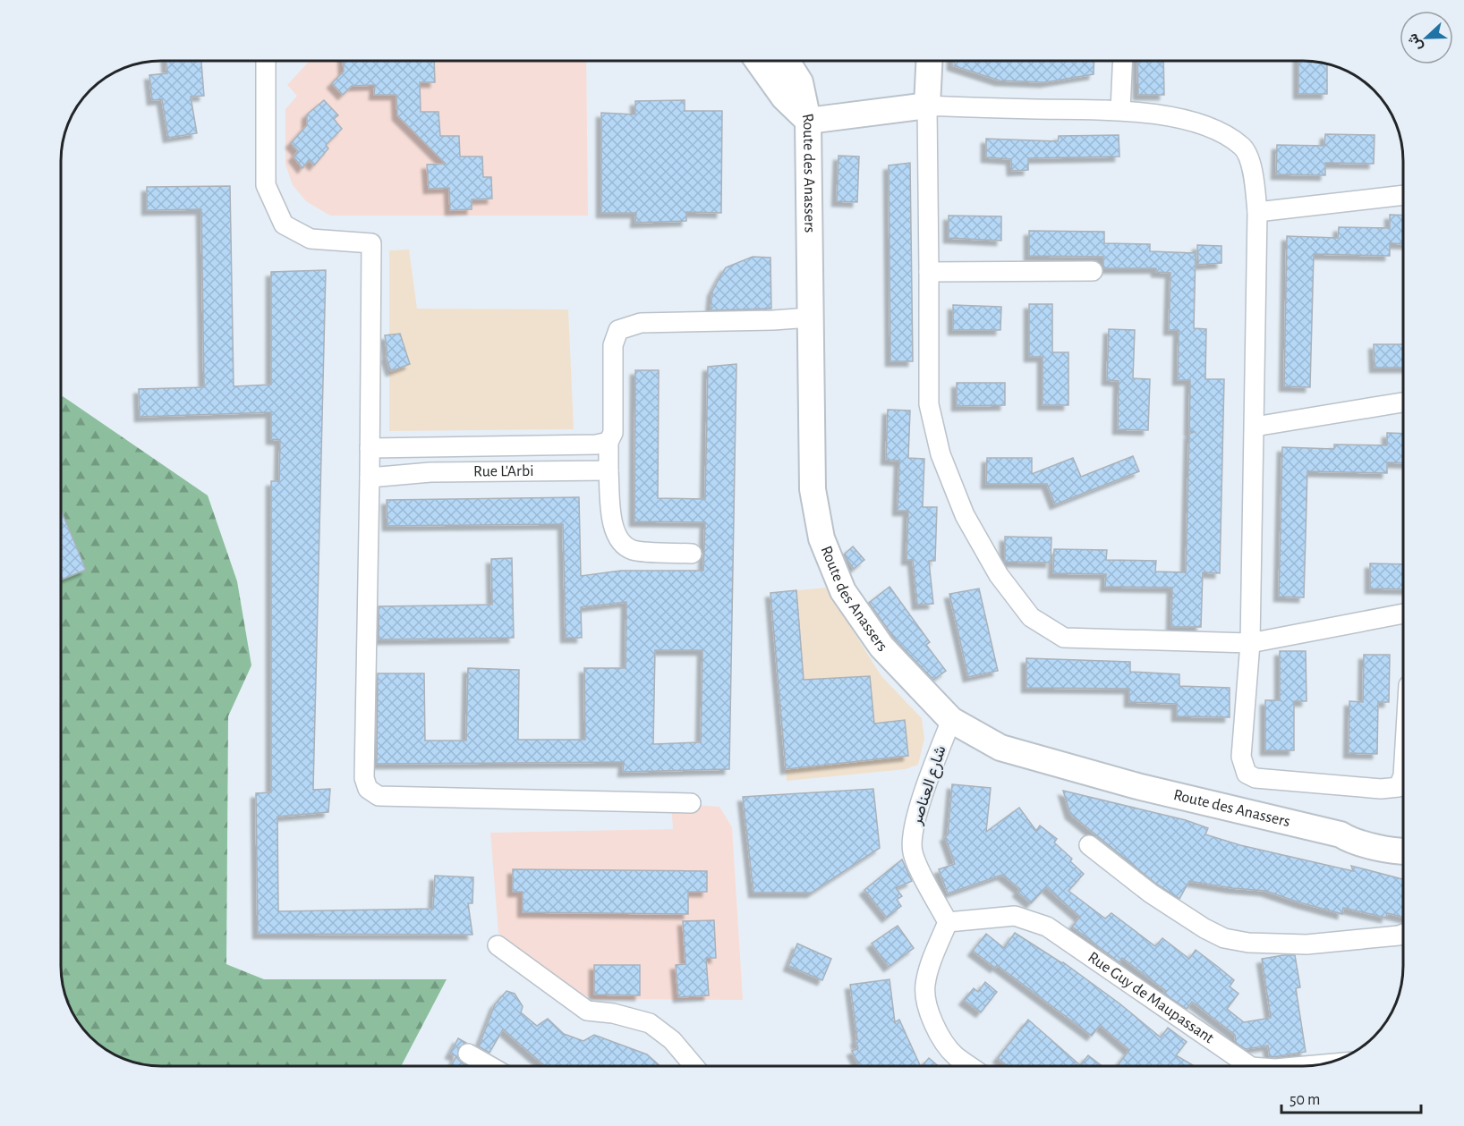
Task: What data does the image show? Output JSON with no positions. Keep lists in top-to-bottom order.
{
  "streets": {
    "main road": ["Route des Anassers"],
    "street": ["Rue L'Arbi", "شارع العناصر", "Rue Guy de Maupassant"]
  },
  "crossings": [
    ["Route des Anassers", "شارع العناصر"],
    ["شارع العناصر", "Rue Guy de Maupassant"]
  ],
  "scale_bar": "50 m",
  "north": "left"
}
